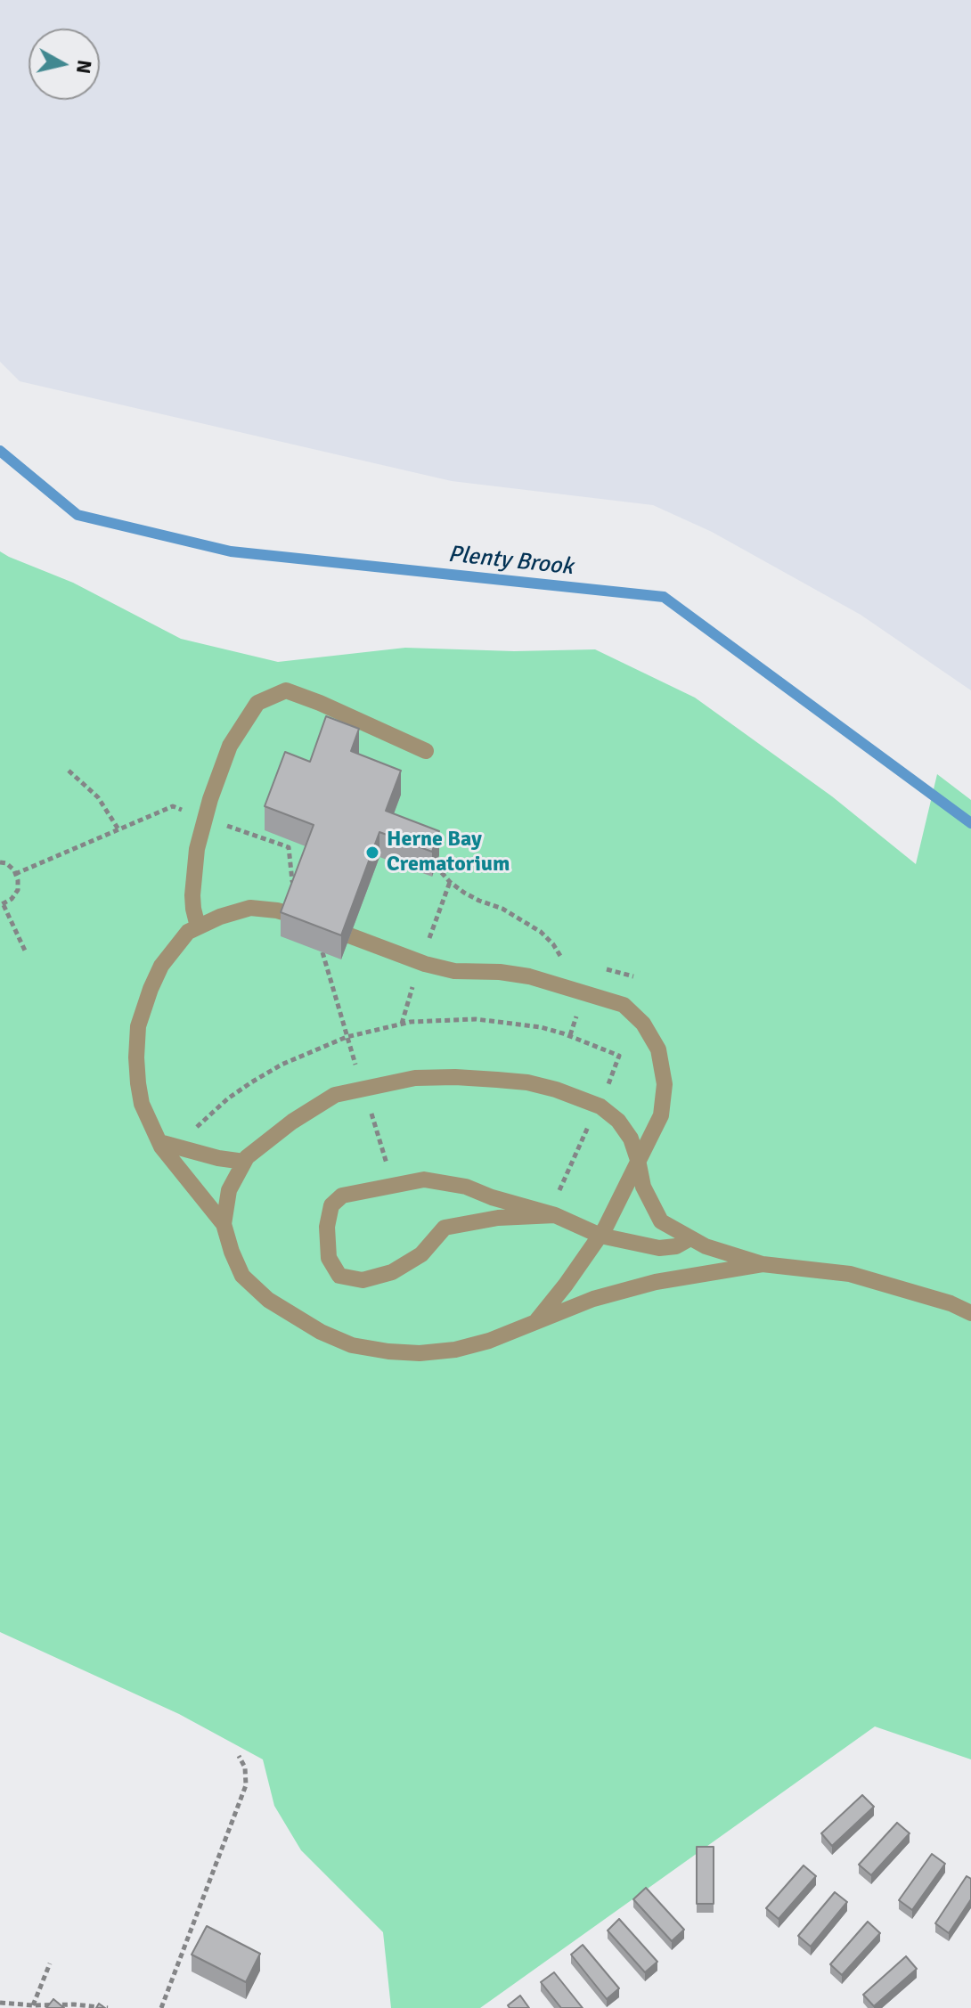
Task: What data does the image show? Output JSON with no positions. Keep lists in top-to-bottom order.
{
  "water": ["Plenty Brook"],
  "places": ["Herne Bay Crematorium"],
  "north": "right"
}
